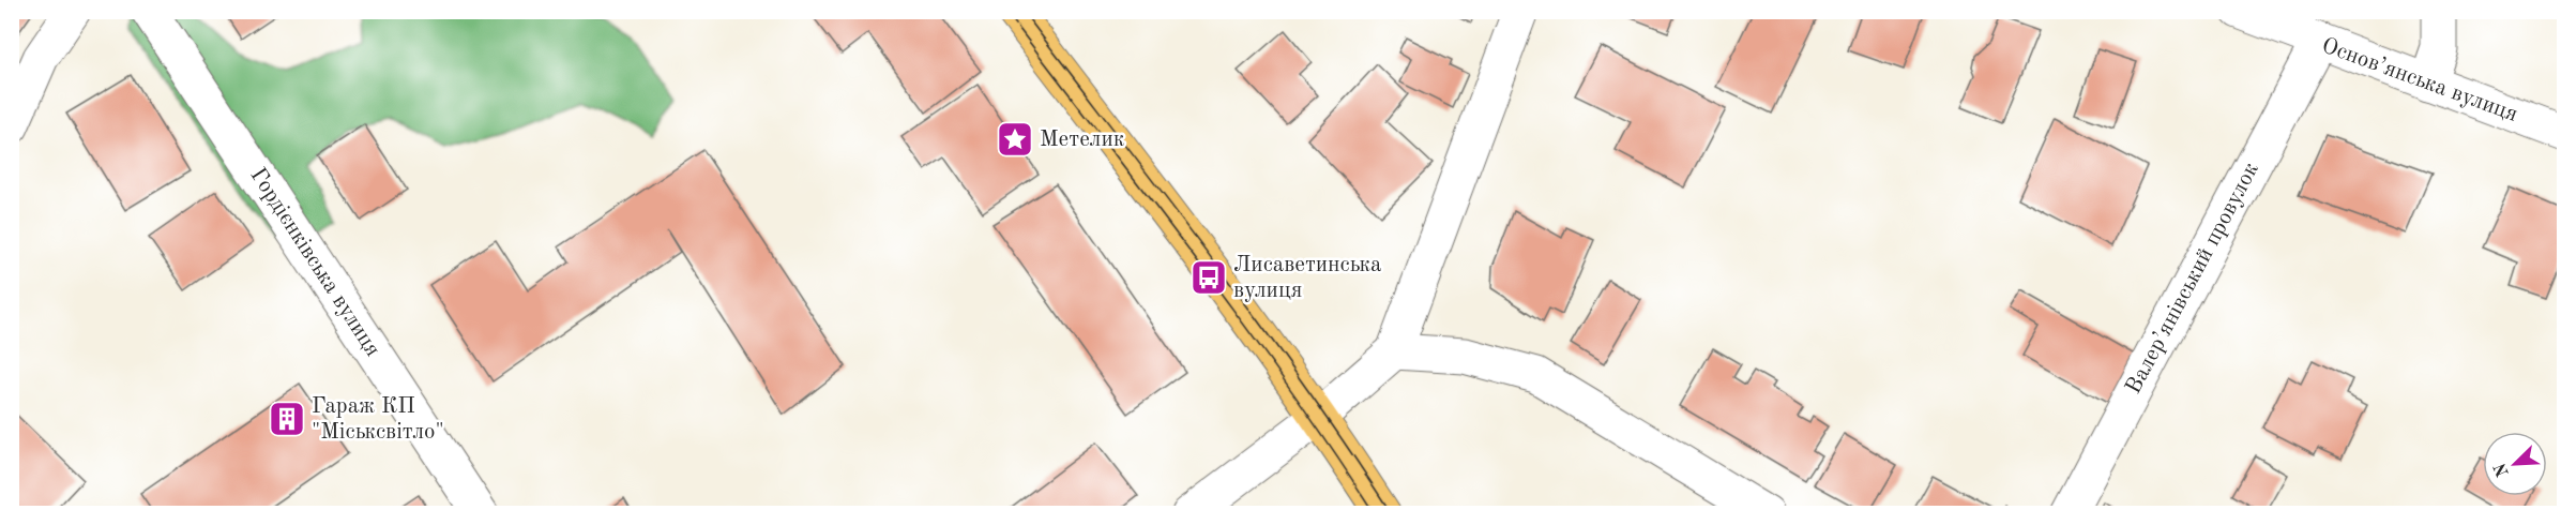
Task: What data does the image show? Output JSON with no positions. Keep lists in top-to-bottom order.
{
  "streets": {
    "street": ["Основ’янська вулиця", "Гордієнківська вулиця", "Валер’янівський провулок"]
  },
  "crossings": [
    ["Основ’янська вулиця", "Валер’янівський провулок"]
  ],
  "places": {
    "place": ["Метелик"],
    "bus stop": ["Лисаветинська вулиця"],
    "building": ["Гараж КП \"Міськсвітло\""]
  },
  "north": "bottom left"
}
